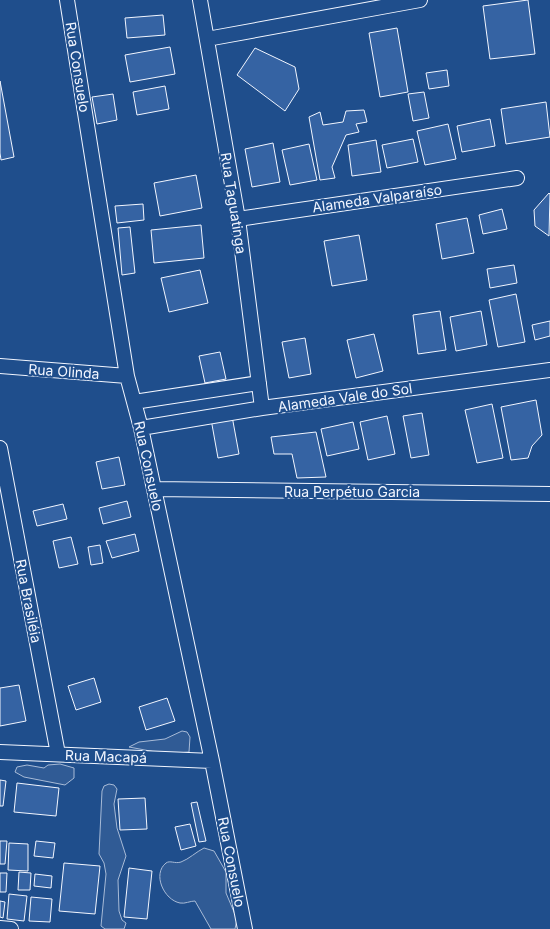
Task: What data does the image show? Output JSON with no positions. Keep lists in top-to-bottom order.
{
  "streets": {
    "street": [
      "Rua Consuelo",
      "Alameda Valparaíso",
      "Rua Taguatinga",
      "Rua Olinda",
      "Alameda Vale do Sol",
      "Rua Perpétuo Garcia",
      "Rua Brasiléia",
      "Rua Macapá"
    ]
  },
  "crossings": [
    ["Rua Consuelo", "Rua Olinda"],
    ["Rua Consuelo", "Alameda Vale do Sol"],
    ["Rua Consuelo", "Rua Perpétuo Garcia"],
    ["Rua Consuelo", "Rua Macapá"],
    ["Alameda Valparaíso", "Rua Taguatinga"],
    ["Rua Taguatinga", "Alameda Vale do Sol"],
    ["Rua Brasiléia", "Rua Macapá"]
  ]
}
